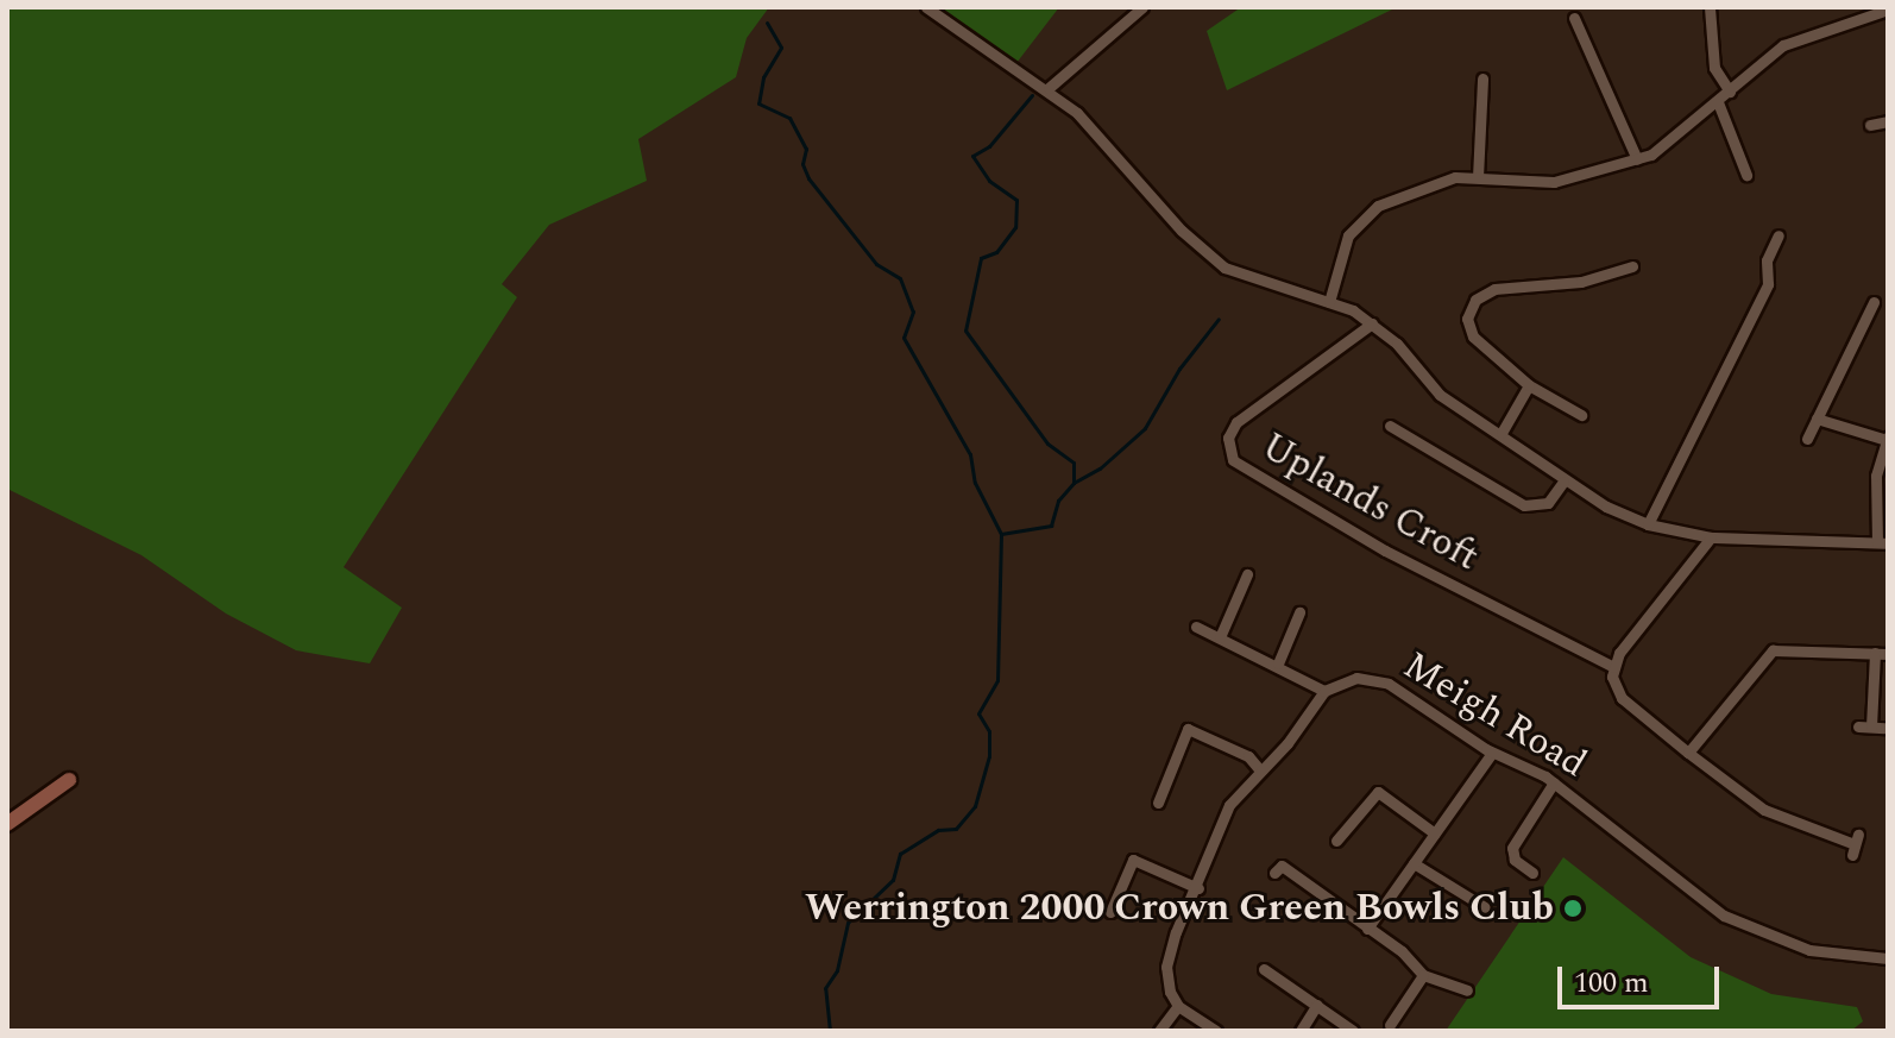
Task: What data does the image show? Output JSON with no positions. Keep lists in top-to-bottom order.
{
  "streets": {
    "street": ["Uplands Croft", "Meigh Road"]
  },
  "places": ["Werrington 2000 Crown Green Bowls Club"],
  "scale_bar": "100 m"
}
